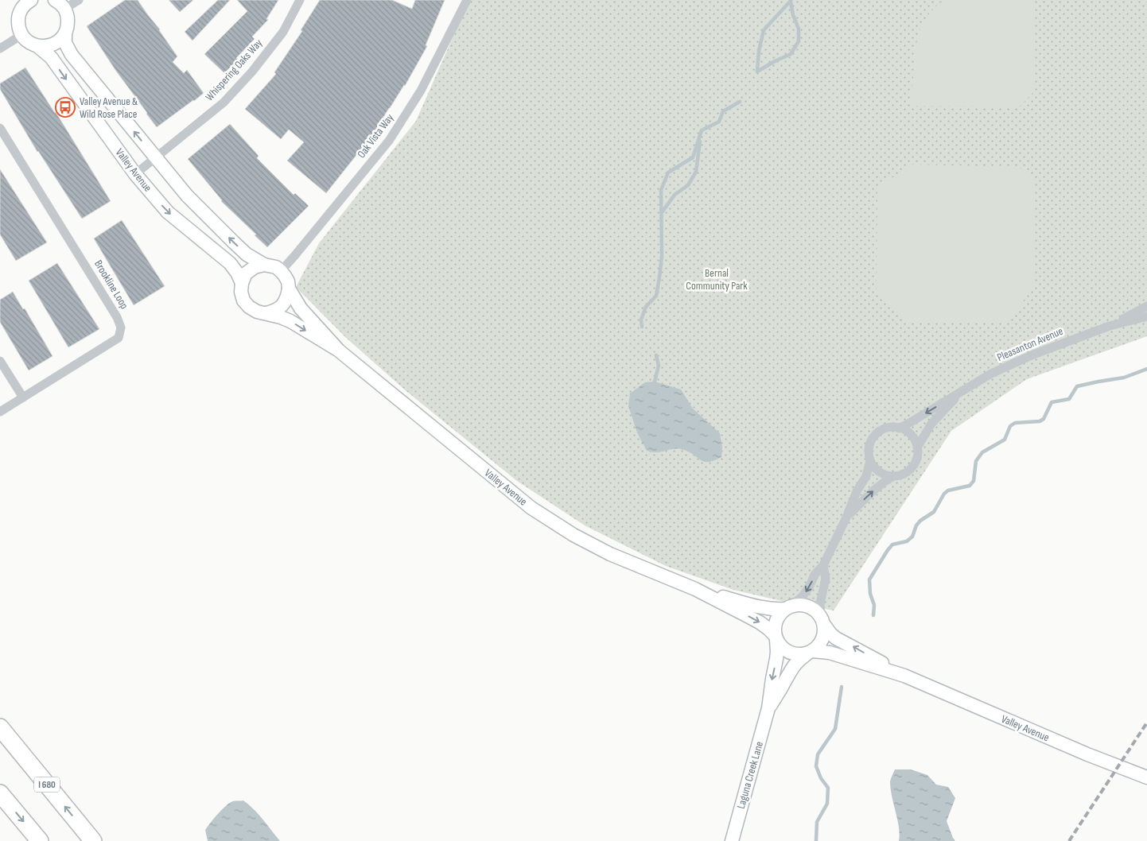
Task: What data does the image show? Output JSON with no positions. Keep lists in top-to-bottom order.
{
  "streets": {
    "highway": ["I 680"],
    "street": [
      "Whispering Oaks Way",
      "Oak Vista Way",
      "Valley Avenue",
      "Brookline Loop",
      "Pleasanton Avenue",
      "Laguna Creek Lane"
    ]
  },
  "crossings": [
    ["Whispering Oaks Way", "Valley Avenue"],
    ["Oak Vista Way", "Valley Avenue"],
    ["Valley Avenue", "Laguna Creek Lane"]
  ],
  "parks": ["Bernal Community Park"],
  "places": {
    "bus stop": ["Valley Avenue & Wild Rose Place"]
  }
}
